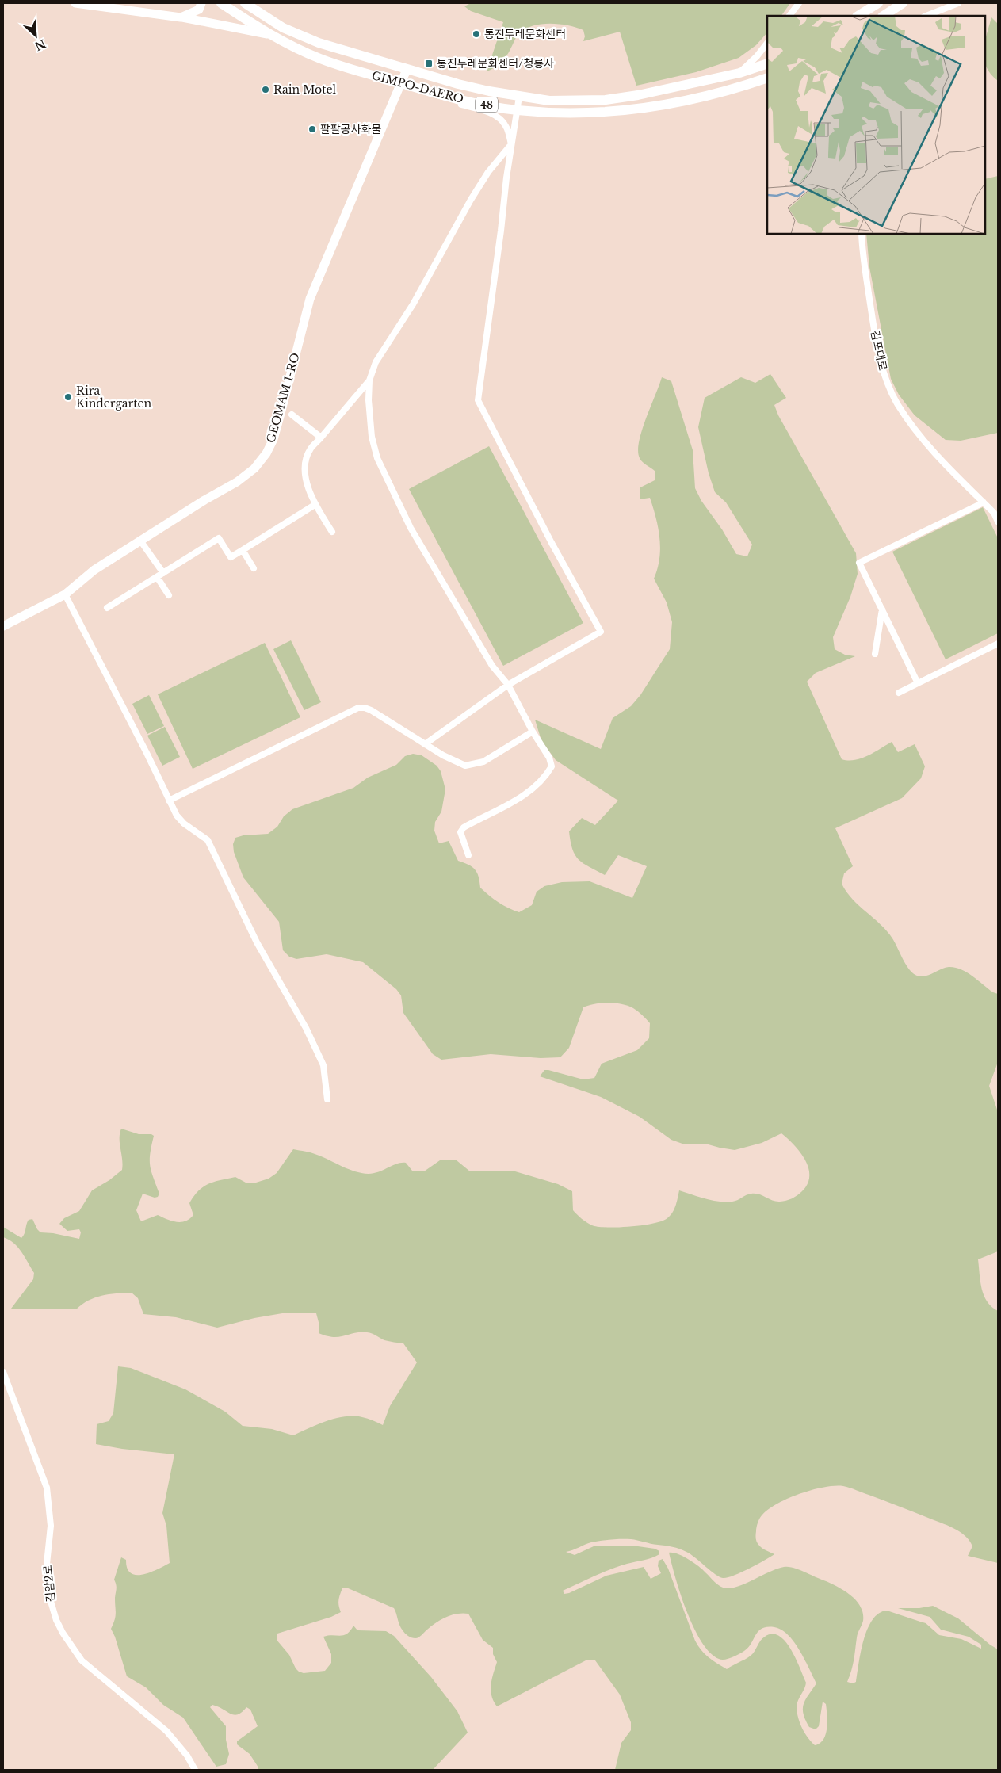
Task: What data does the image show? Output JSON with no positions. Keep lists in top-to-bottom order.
{
  "streets": {
    "main road": ["GIMPO-DAERO", "48"],
    "street": ["김포대로", "GEOMAM 1-RO", "검암2로"]
  },
  "crossings": [
    ["GIMPO-DAERO", "GEOMAM 1-RO"]
  ],
  "places": {
    "other": [
      "통진두레문화센터",
      "Rain Motel",
      "팔팔공사화물",
      "Rira Kindergarten"
    ],
    "transit": ["통진두레문화센터/청룡사"]
  },
  "north": "bottom right"
}
